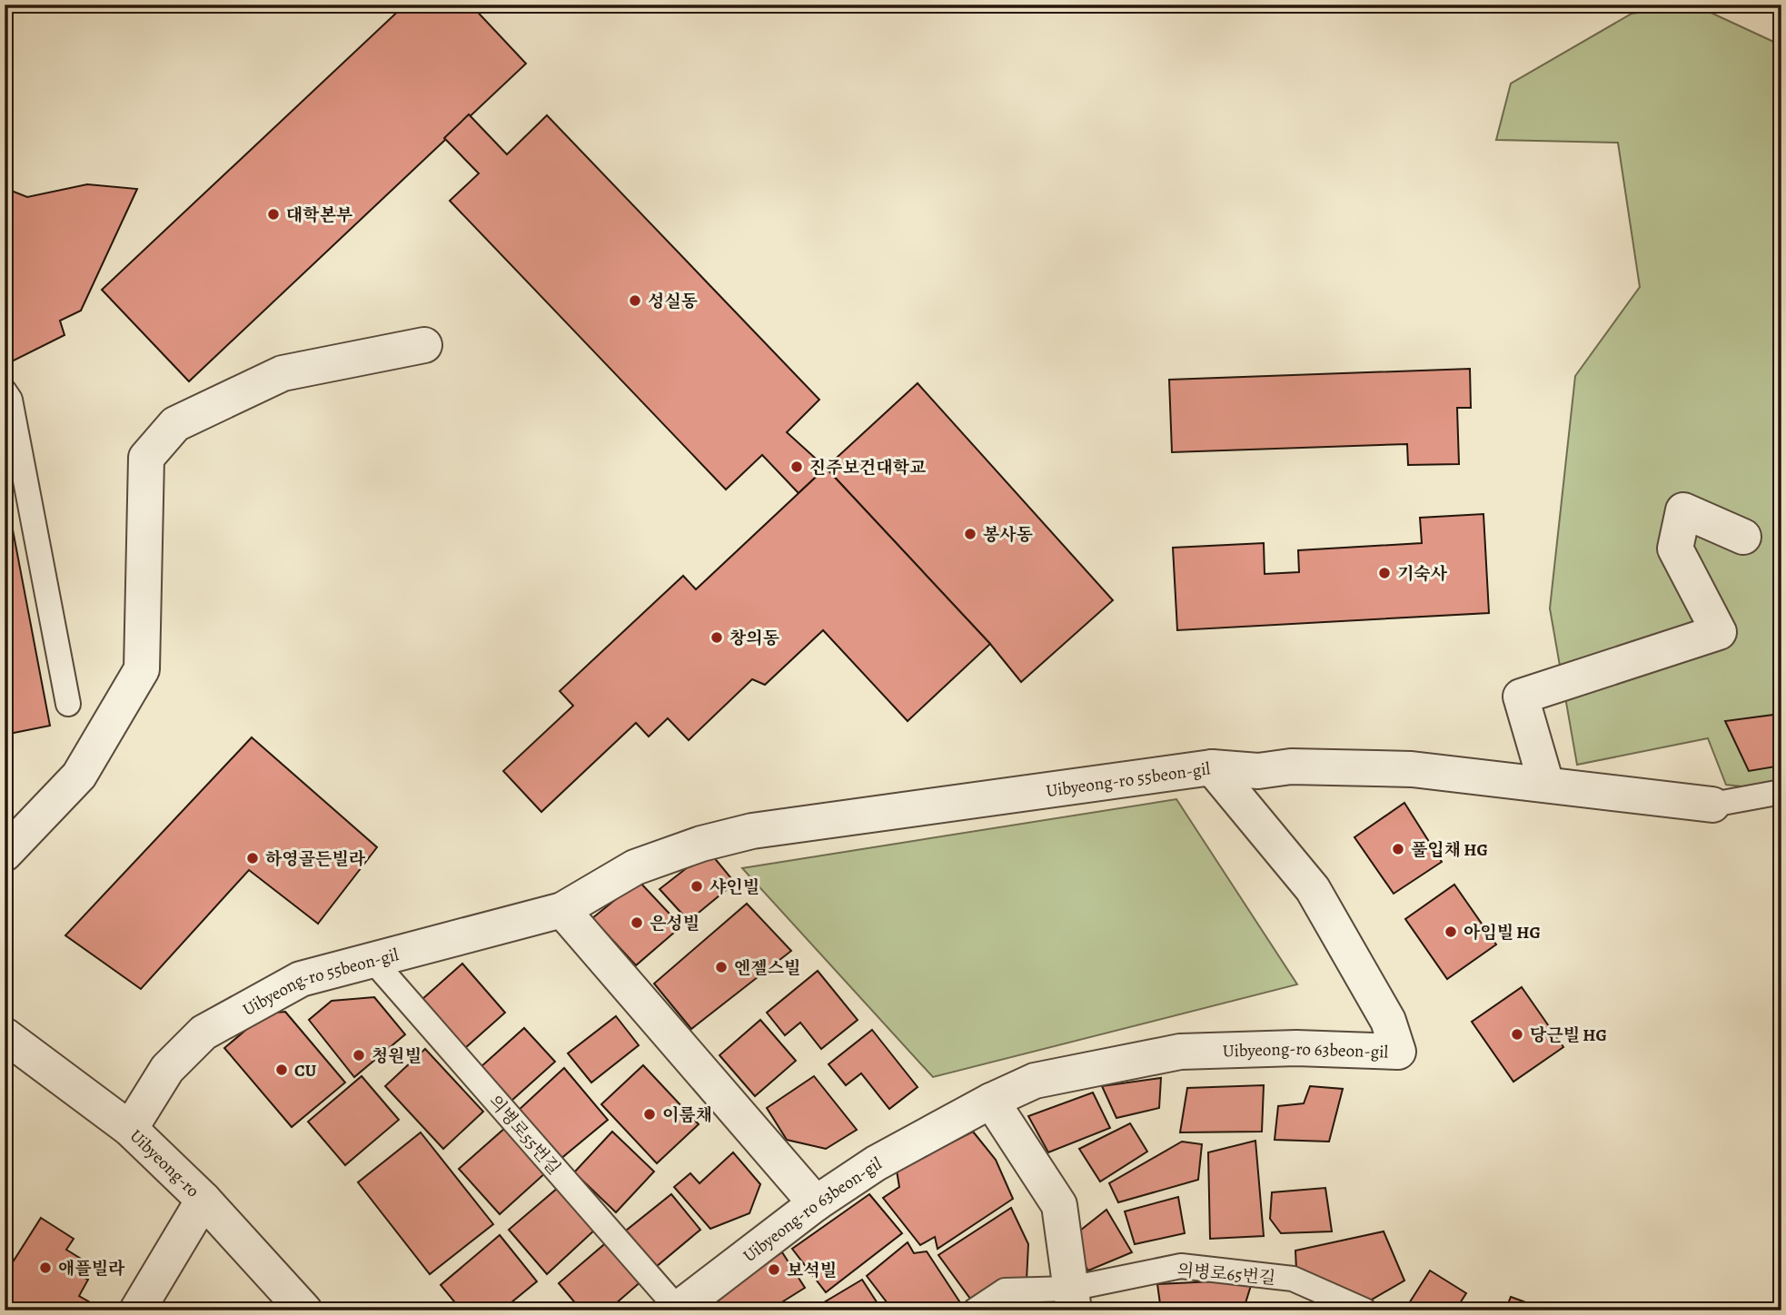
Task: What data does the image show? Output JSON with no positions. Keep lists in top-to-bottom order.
{
  "streets": {
    "street": ["Uibyeong-ro 55beon-gil", "Uibyeong-ro 63beon-gil", "Uibyeong-ro"],
    "lane": ["의병로55번길", "의병로65번길"]
  },
  "crossings": [
    ["Uibyeong-ro 55beon-gil", "Uibyeong-ro 63beon-gil"],
    ["Uibyeong-ro 55beon-gil", "의병로55번길"],
    ["Uibyeong-ro 55beon-gil", "Uibyeong-ro"],
    ["Uibyeong-ro 63beon-gil", "의병로55번길"]
  ],
  "places": [
    "대학본부",
    "성실동",
    "진주보건대학교",
    "봉사동",
    "기숙사",
    "창의동",
    "풀입채 HG",
    "하영골든빌라",
    "샤인빌",
    "은성빌",
    "아임빌 HG",
    "엔젤스빌",
    "당근빌 HG",
    "청원빌",
    "CU",
    "이룸채",
    "애플빌라",
    "보석빌"
  ]
}
